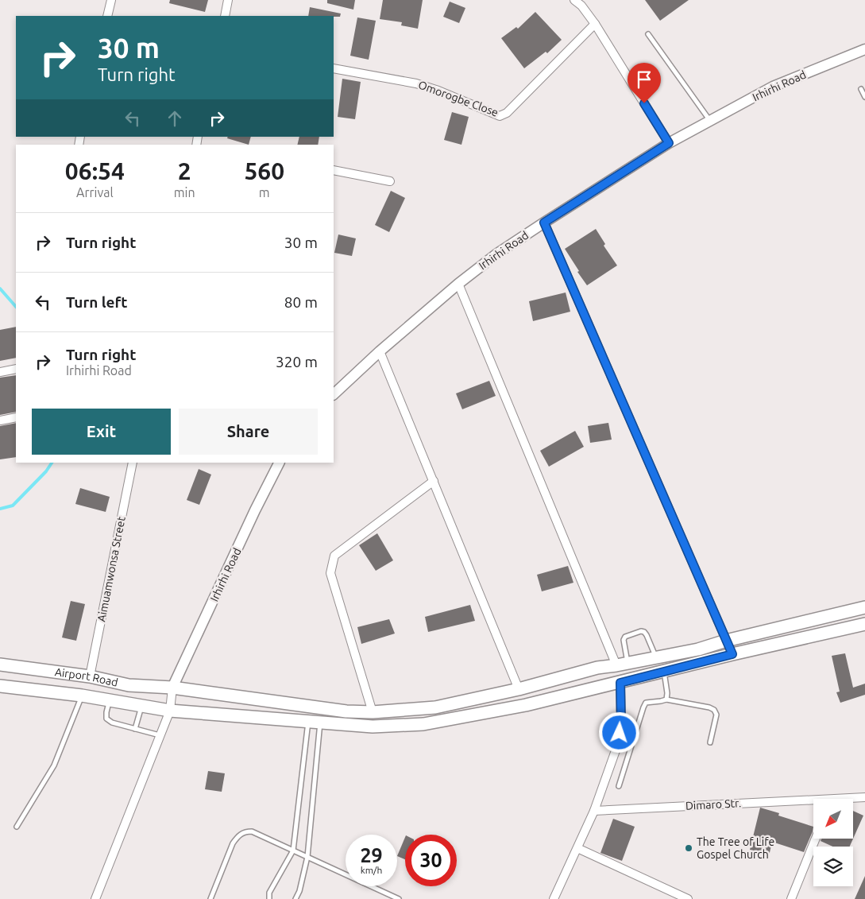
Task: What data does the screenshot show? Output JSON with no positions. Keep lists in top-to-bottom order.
{
  "streets": {
    "main road": ["Airport Road"],
    "street": [
      "Irhirhi Road",
      "Omorogbe Close",
      "Aimuamwonsa Street",
      "Dimaro Str."
    ]
  },
  "crossings": [
    ["Irhirhi Road", "Airport Road"],
    ["Aimuamwonsa Street", "Airport Road"]
  ],
  "places": ["The Tree of Life Gospel Church"],
  "north": "bottom left",
  "page": {
    "turn": ["30 m", "Turn right"],
    "eta": [
      "06:54",
      "Arrival",
      "2",
      "min",
      "560",
      "m"
    ],
    "list": [
      {
        "name": "Turn right",
        "value": "30 m"
      },
      {
        "name": "Turn left",
        "value": "80 m"
      },
      {
        "name": "Turn right",
        "note": "Irhirhi Road",
        "value": "320 m"
      }
    ],
    "buttons": ["Exit", "Share"],
    "speed": "29 km/h",
    "limit": "30"
  }
}
